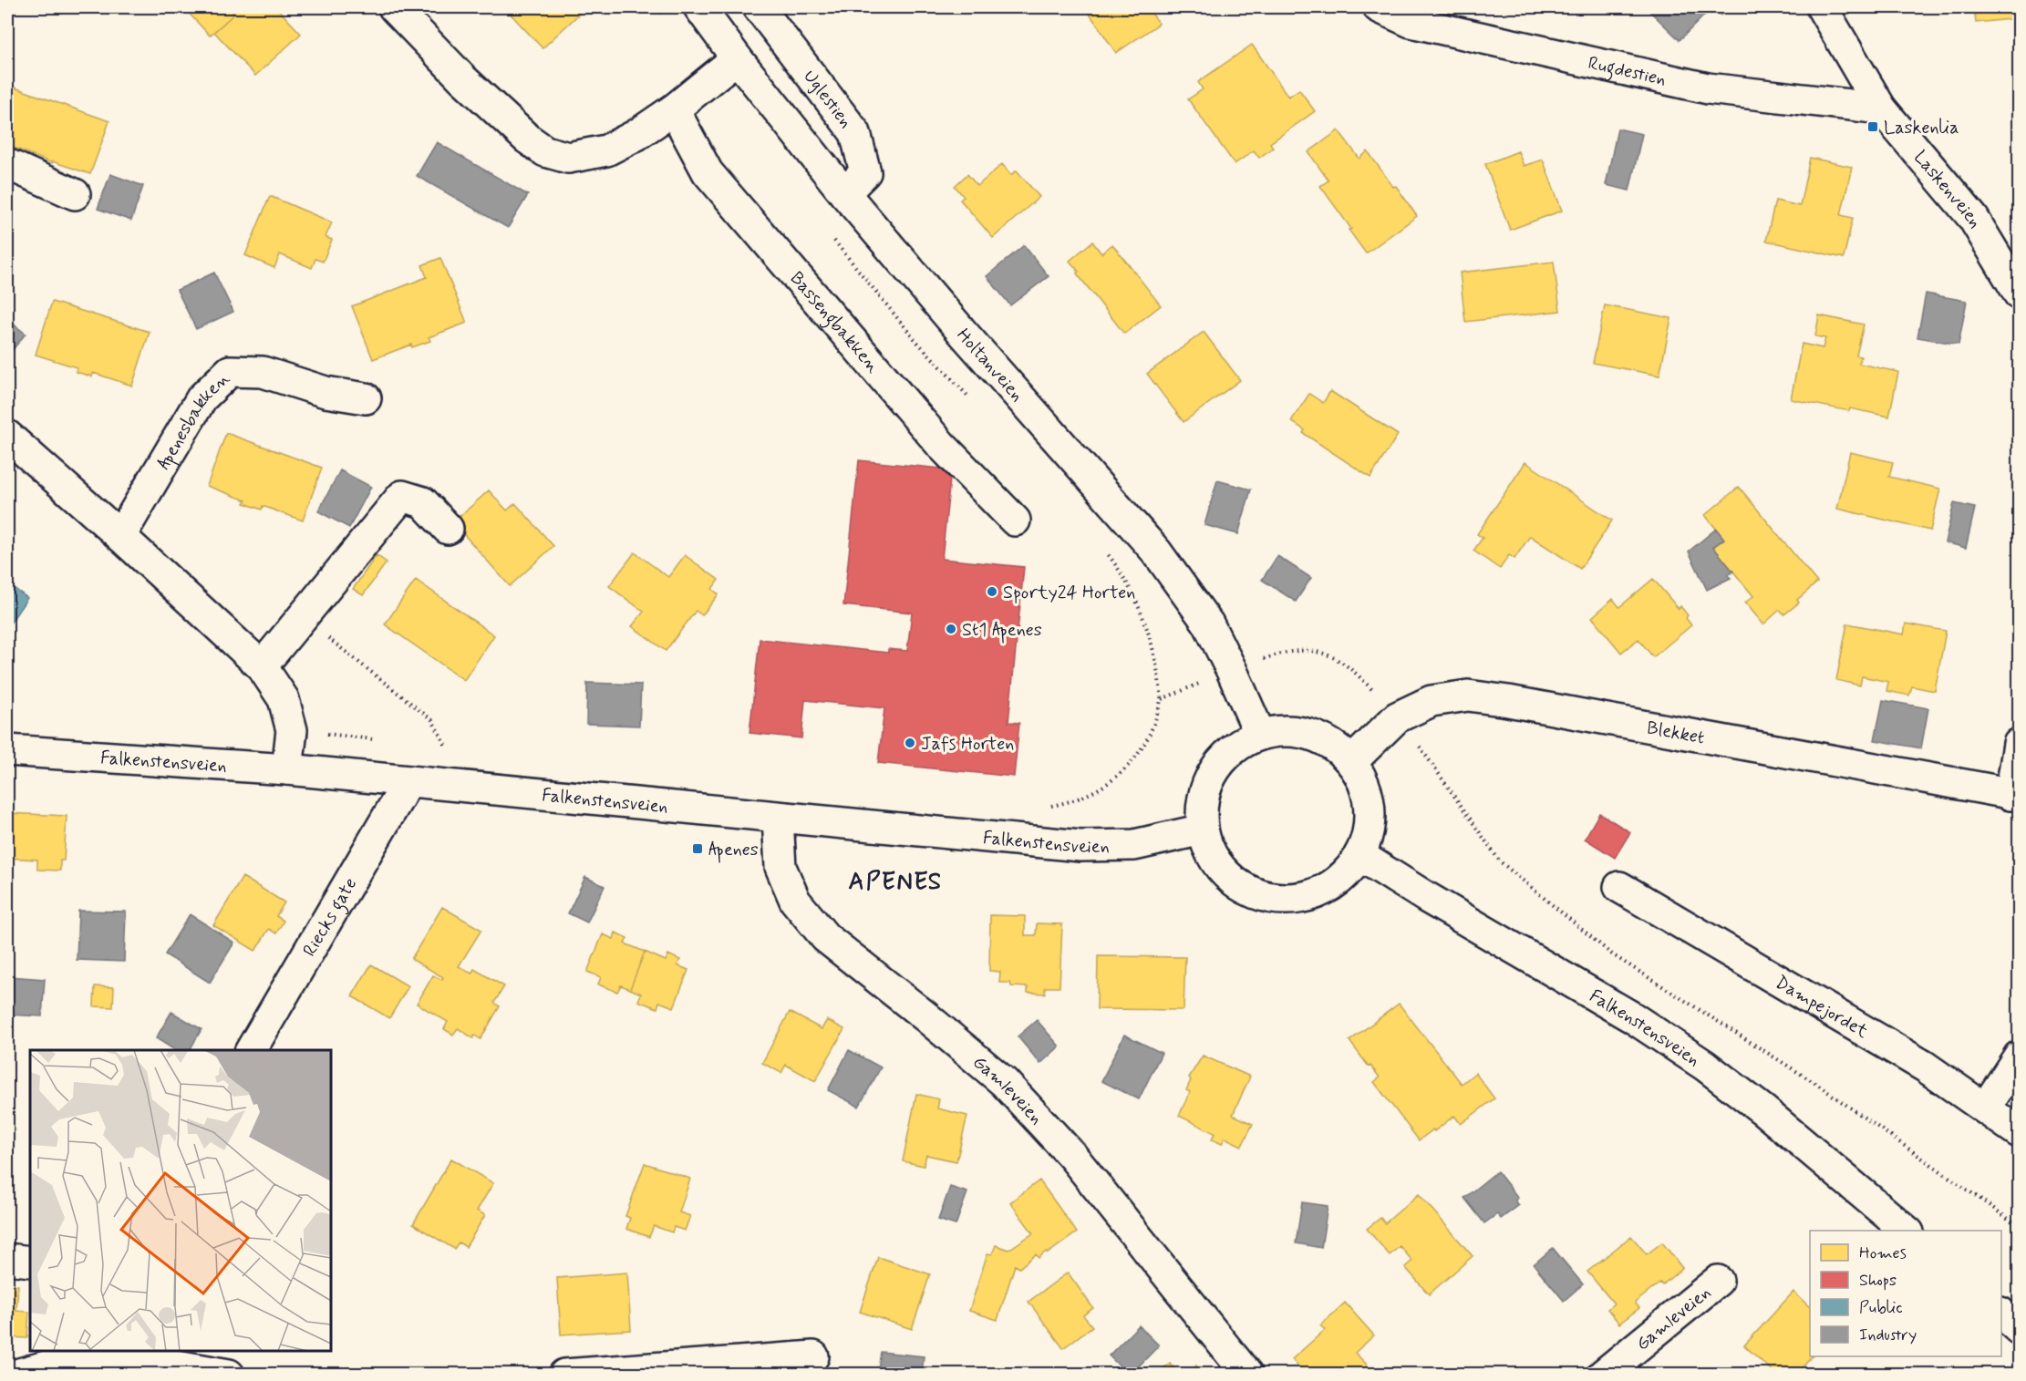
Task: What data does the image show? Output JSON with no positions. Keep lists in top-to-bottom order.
{
  "streets": {
    "main road": [
      "Rugdestien",
      "Uglestien",
      "Laskenveien",
      "Bassengbakken",
      "Holtanveien",
      "Apenesbakken",
      "Blekket",
      "Falkenstensveien",
      "Riecks gate",
      "Dampejordet",
      "Gamleveien"
    ]
  },
  "crossings": [
    ["Rugdestien", "Laskenveien"],
    ["Uglestien", "Holtanveien"],
    ["Holtanveien", "Blekket"],
    ["Holtanveien", "Falkenstensveien"],
    ["Blekket", "Falkenstensveien"],
    ["Falkenstensveien", "Riecks gate"],
    ["Falkenstensveien", "Gamleveien"]
  ],
  "districts": ["APENES"],
  "places": {
    "transit": ["Laskenlia", "Apenes"],
    "other": ["Sporty24 Horten", "St1 Apenes", "Jafs Horten"]
  },
  "legend": [
    "Homes",
    "Shops",
    "Public",
    "Industry"
  ]
}
